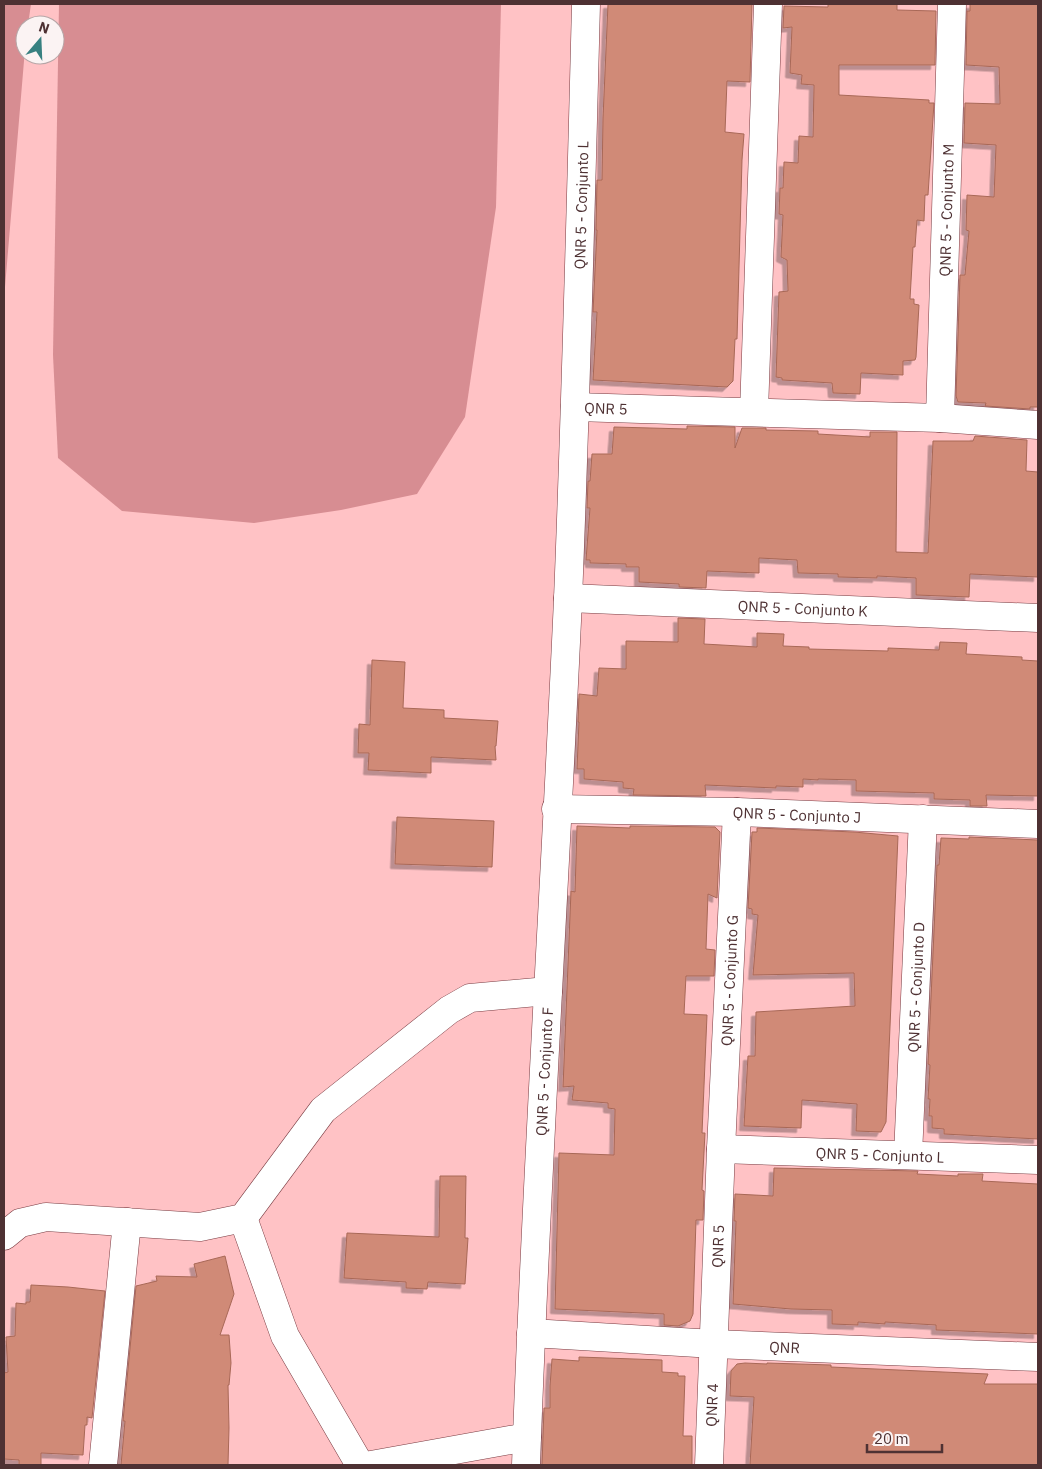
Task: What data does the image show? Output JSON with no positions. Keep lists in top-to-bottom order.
{
  "streets": {
    "street": [
      "QNR 5 - Conjunto L",
      "QNR 5 - Conjunto M",
      "QNR 5",
      "QNR 5 - Conjunto K",
      "QNR 5 - Conjunto J",
      "QNR 5 - Conjunto G",
      "QNR 5 - Conjunto D",
      "QNR 5 - Conjunto F",
      "QNR",
      "QNR 4"
    ]
  },
  "crossings": [
    ["QNR 5 - Conjunto L", "QNR 5"],
    ["QNR 5 - Conjunto L", "QNR 5 - Conjunto G"],
    ["QNR 5 - Conjunto L", "QNR 5 - Conjunto D"],
    ["QNR 5 - Conjunto M", "QNR 5"],
    ["QNR 5", "QNR 5 - Conjunto K"],
    ["QNR 5", "QNR 5 - Conjunto J"],
    ["QNR 5", "QNR 5 - Conjunto G"],
    ["QNR 5", "QNR 5 - Conjunto F"],
    ["QNR 5", "QNR"],
    ["QNR 5", "QNR 4"],
    ["QNR 5 - Conjunto J", "QNR 5 - Conjunto G"],
    ["QNR 5 - Conjunto J", "QNR 5 - Conjunto D"],
    ["QNR 5 - Conjunto J", "QNR 5 - Conjunto F"],
    ["QNR 5 - Conjunto F", "QNR"],
    ["QNR", "QNR 4"]
  ],
  "scale_bar": "20 m",
  "north": "top"
}
